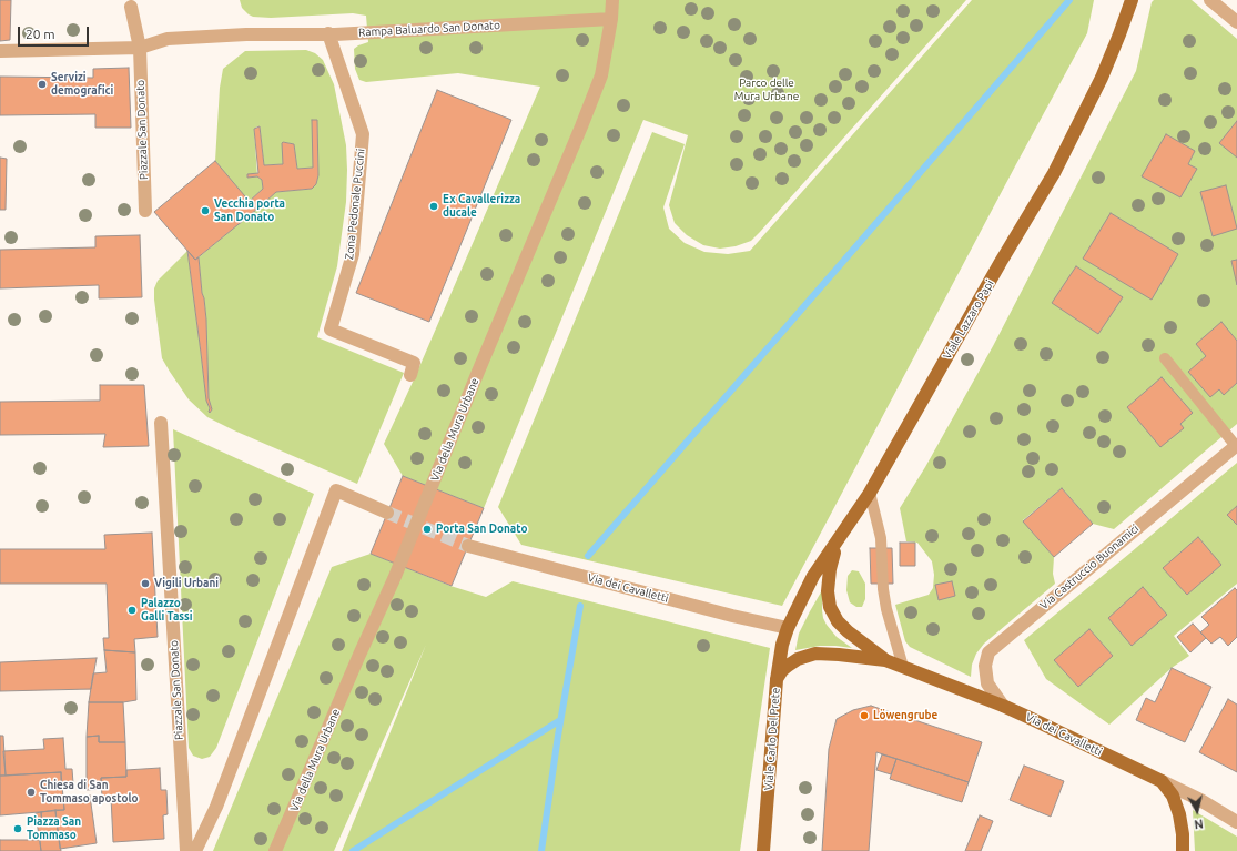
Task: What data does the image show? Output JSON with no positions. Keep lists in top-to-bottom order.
{
  "streets": {
    "main road": ["Viale Lazzaro Papi", "Via dei Cavalletti", "Viale Carlo Del Prete"],
    "street": [
      "Rampa Baluardo San Donato",
      "Piazzale San Donato",
      "Zona Pedonale Puccini",
      "Via della Mura Urbane",
      "Via Castruccio Buonamici"
    ]
  },
  "crossings": [
    ["Rampa Baluardo San Donato", "Piazzale San Donato"],
    ["Rampa Baluardo San Donato", "Zona Pedonale Puccini"],
    ["Rampa Baluardo San Donato", "Via della Mura Urbane"],
    ["Viale Lazzaro Papi", "Via dei Cavalletti"],
    ["Viale Lazzaro Papi", "Viale Carlo Del Prete"],
    ["Via Castruccio Buonamici", "Via dei Cavalletti"],
    ["Via dei Cavalletti", "Viale Carlo Del Prete"]
  ],
  "parks": ["Parco delle Mura Urbane"],
  "places": [
    "Servizi demografici",
    "Ex Cavallerizza ducale",
    "Vecchia porta San Donato",
    "Porta San Donato",
    "Vigili Urbani",
    "Palazzo Galli Tassi",
    "Löwengrube",
    "Chiesa di San Tommaso apostolo",
    "Piazza San Tommaso"
  ],
  "scale_bar": "20 m",
  "north": "bottom"
}
